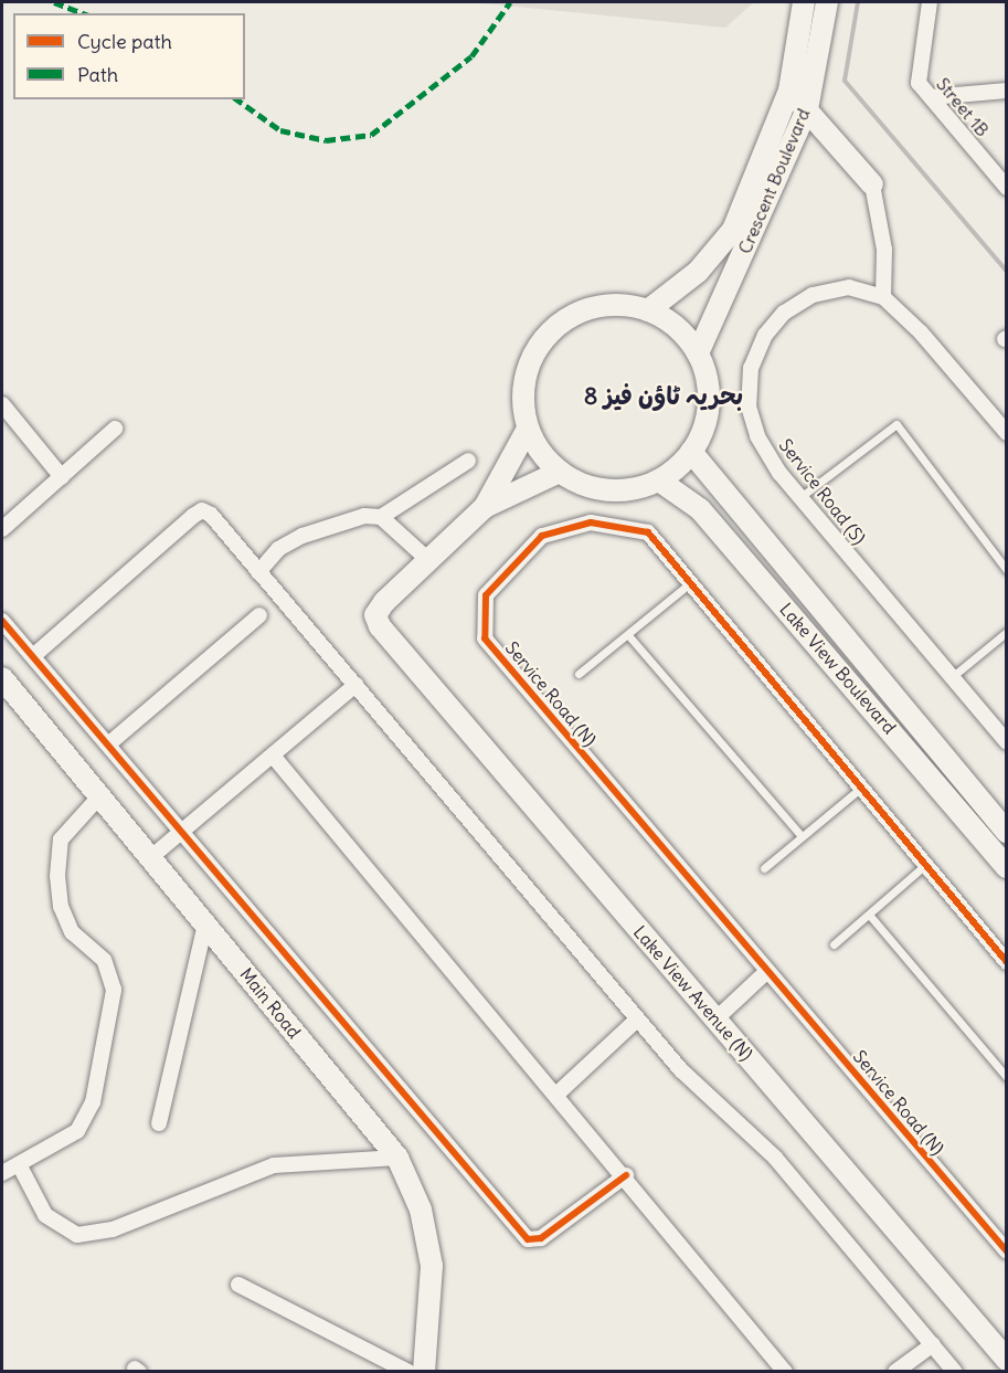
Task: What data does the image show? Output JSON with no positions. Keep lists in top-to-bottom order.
{
  "streets": {
    "main road": [
      "Crescent Boulevard",
      "Lake View Boulevard",
      "Lake View Avenue (N)",
      "Main Road"
    ],
    "street": ["Street 1B", "Service Road (S)", "Service Road (N)"]
  },
  "crossings": [
    ["Crescent Boulevard", "Lake View Boulevard"]
  ],
  "districts": ["بحریہ ٹاؤن فیز 8"],
  "legend": ["Cycle path", "Path"]
}
